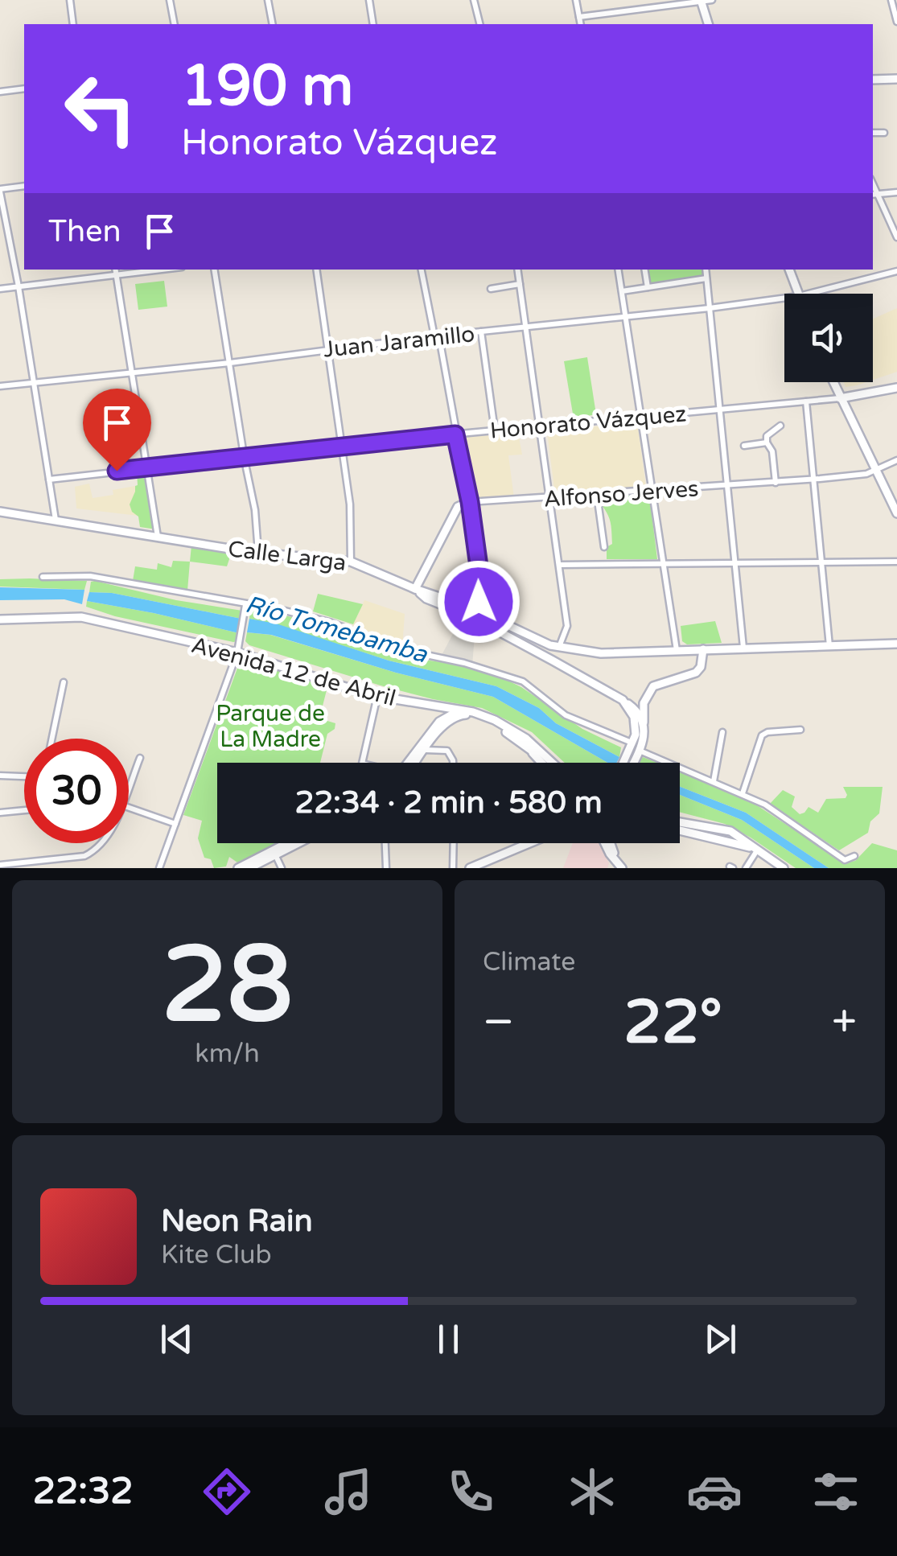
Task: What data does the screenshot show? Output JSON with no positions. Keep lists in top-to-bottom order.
{
  "streets": {
    "street": [
      "Juan Jaramillo",
      "Honorato Vázquez",
      "Alfonso Jerves",
      "Calle Larga",
      "Avenida 12 de Abril"
    ]
  },
  "water": ["Río Tomebamba"],
  "parks": ["Parque de La Madre"],
  "page": {
    "turn": ["190 m", "Honorato Vázquez"],
    "then": "Then",
    "limit": "30",
    "trip": "22:34 · 2 min · 580 m",
    "tile": [
      ["28", "km/h"],
      "Climate"
    ],
    "heat": ["−", "22°", "+"],
    "song": ["Neon Rain", "Kite Club"],
    "tabs": "22:32"
  }
}
